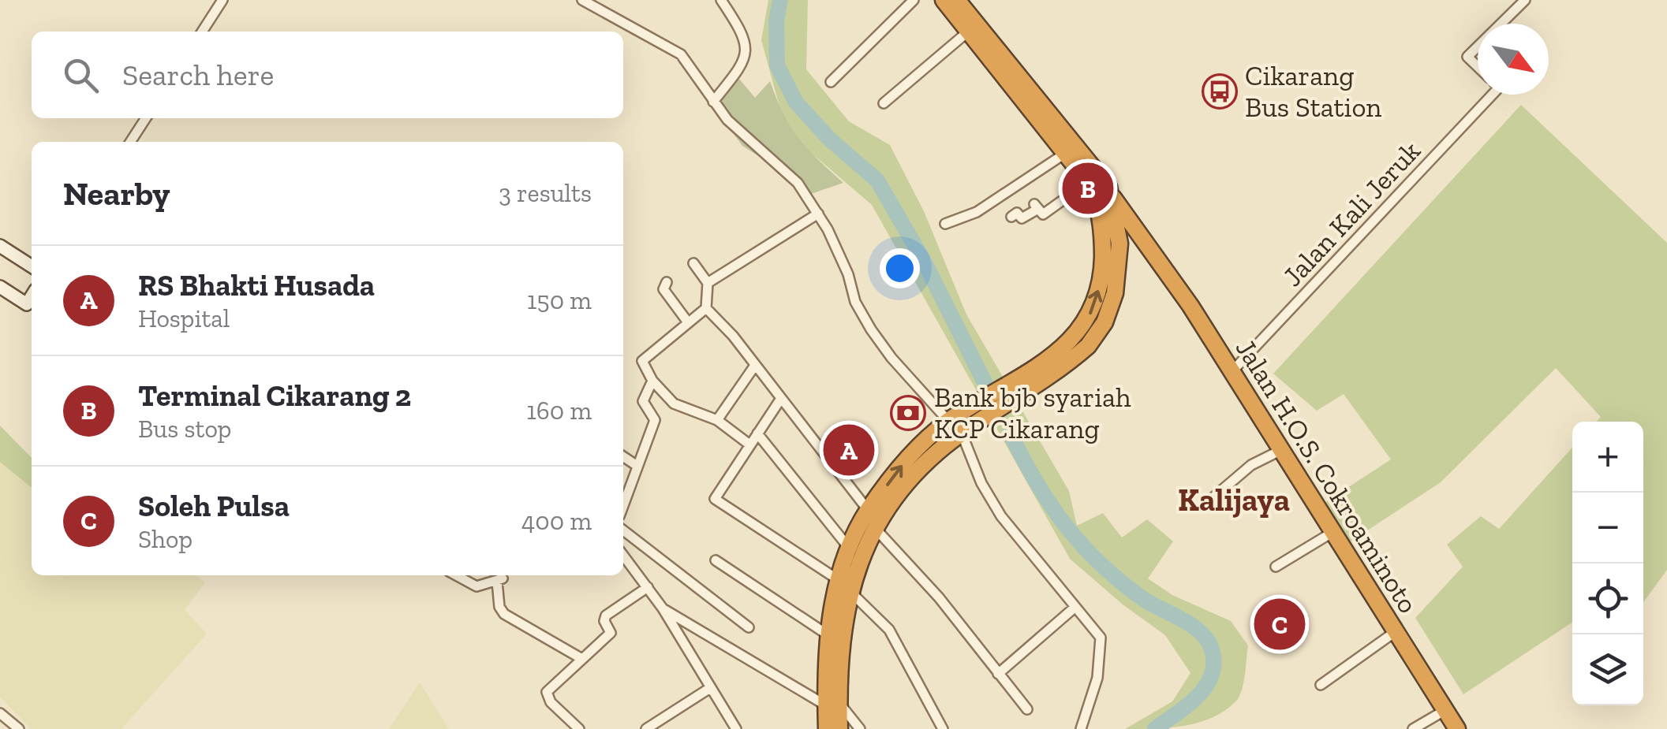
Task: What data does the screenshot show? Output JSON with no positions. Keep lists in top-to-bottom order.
{
  "streets": {
    "highway": ["Jalan H.O.S. Cokroaminoto"],
    "street": ["Jalan Kali Jeruk"]
  },
  "crossings": [
    ["Jalan Kali Jeruk", "Jalan H.O.S. Cokroaminoto"]
  ],
  "districts": ["Kalijaya"],
  "places": {
    "bus stop": ["Cikarang Bus Station"],
    "bank": ["Bank bjb syariah KCP Cikarang"]
  },
  "north": "bottom right",
  "page": {
    "search": "Search here",
    "heading": ["Nearby", "3 results"],
    "pins": ["B", "A", "C"],
    "list": [
      {
        "mark": "A",
        "name": "RS Bhakti Husada",
        "note": "Hospital",
        "value": "150 m"
      },
      {
        "mark": "B",
        "name": "Terminal Cikarang 2",
        "note": "Bus stop",
        "value": "160 m"
      },
      {
        "mark": "C",
        "name": "Soleh Pulsa",
        "note": "Shop",
        "value": "400 m"
      }
    ],
    "map_buttons": ["+", "−"]
  }
}
